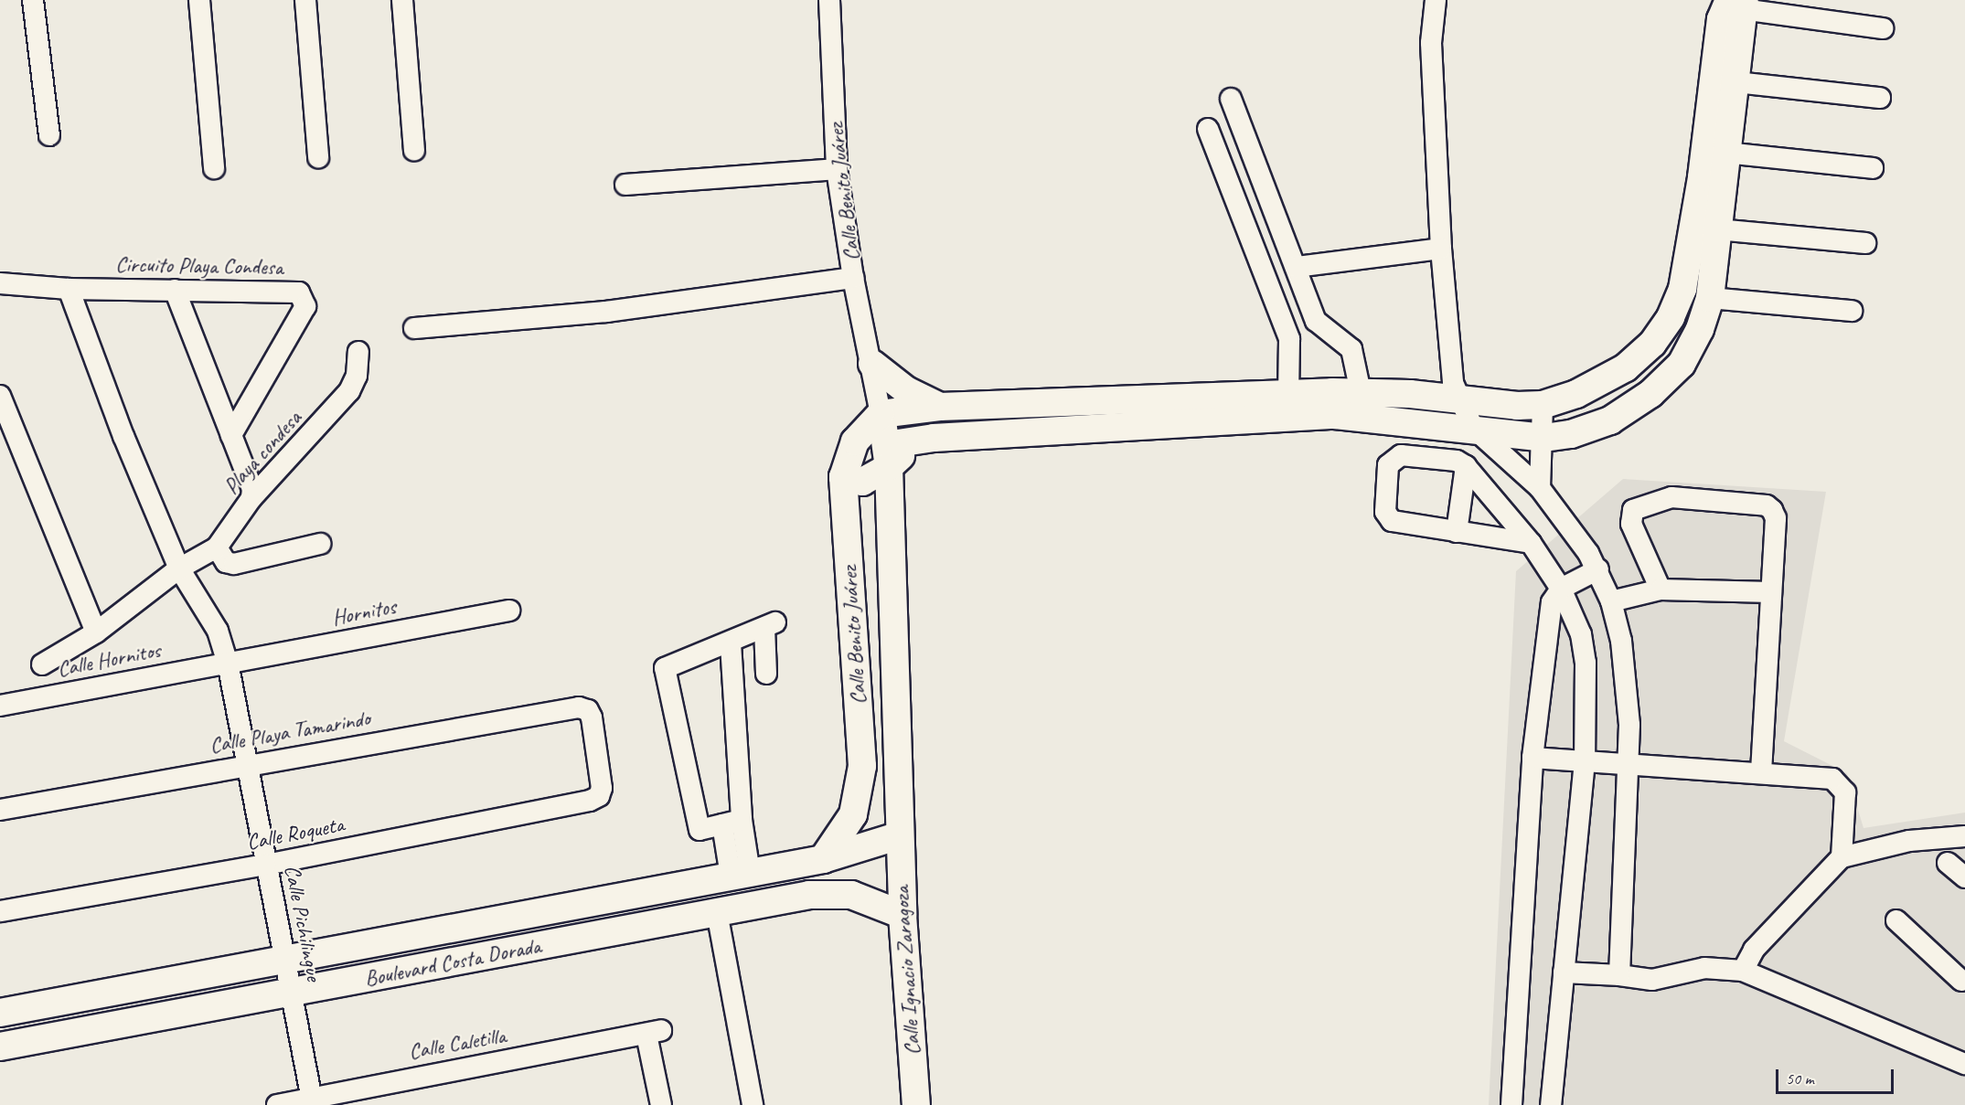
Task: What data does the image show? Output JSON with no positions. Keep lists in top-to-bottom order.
{
  "streets": {
    "main road": ["Calle Benito Juárez", "Boulevard Costa Dorada", "Calle Ignacio Zaragoza"],
    "street": [
      "Circuito Playa Condesa",
      "Playa condesa",
      "Hornitos",
      "Calle Hornitos",
      "Calle Playa Tamarindo",
      "Calle Roqueta",
      "Calle Pichilingue",
      "Calle Caletilla"
    ]
  },
  "crossings": [
    ["Calle Benito Juárez", "Boulevard Costa Dorada"],
    ["Calle Benito Juárez", "Calle Ignacio Zaragoza"],
    ["Circuito Playa Condesa", "Calle Pichilingue"],
    ["Playa condesa", "Calle Pichilingue"],
    ["Hornitos", "Calle Hornitos"],
    ["Hornitos", "Calle Pichilingue"],
    ["Calle Hornitos", "Calle Pichilingue"],
    ["Calle Playa Tamarindo", "Calle Roqueta"],
    ["Calle Playa Tamarindo", "Calle Pichilingue"],
    ["Calle Roqueta", "Calle Pichilingue"],
    ["Calle Pichilingue", "Boulevard Costa Dorada"],
    ["Calle Pichilingue", "Calle Caletilla"],
    ["Boulevard Costa Dorada", "Calle Ignacio Zaragoza"]
  ],
  "scale_bar": "50 m"
}
